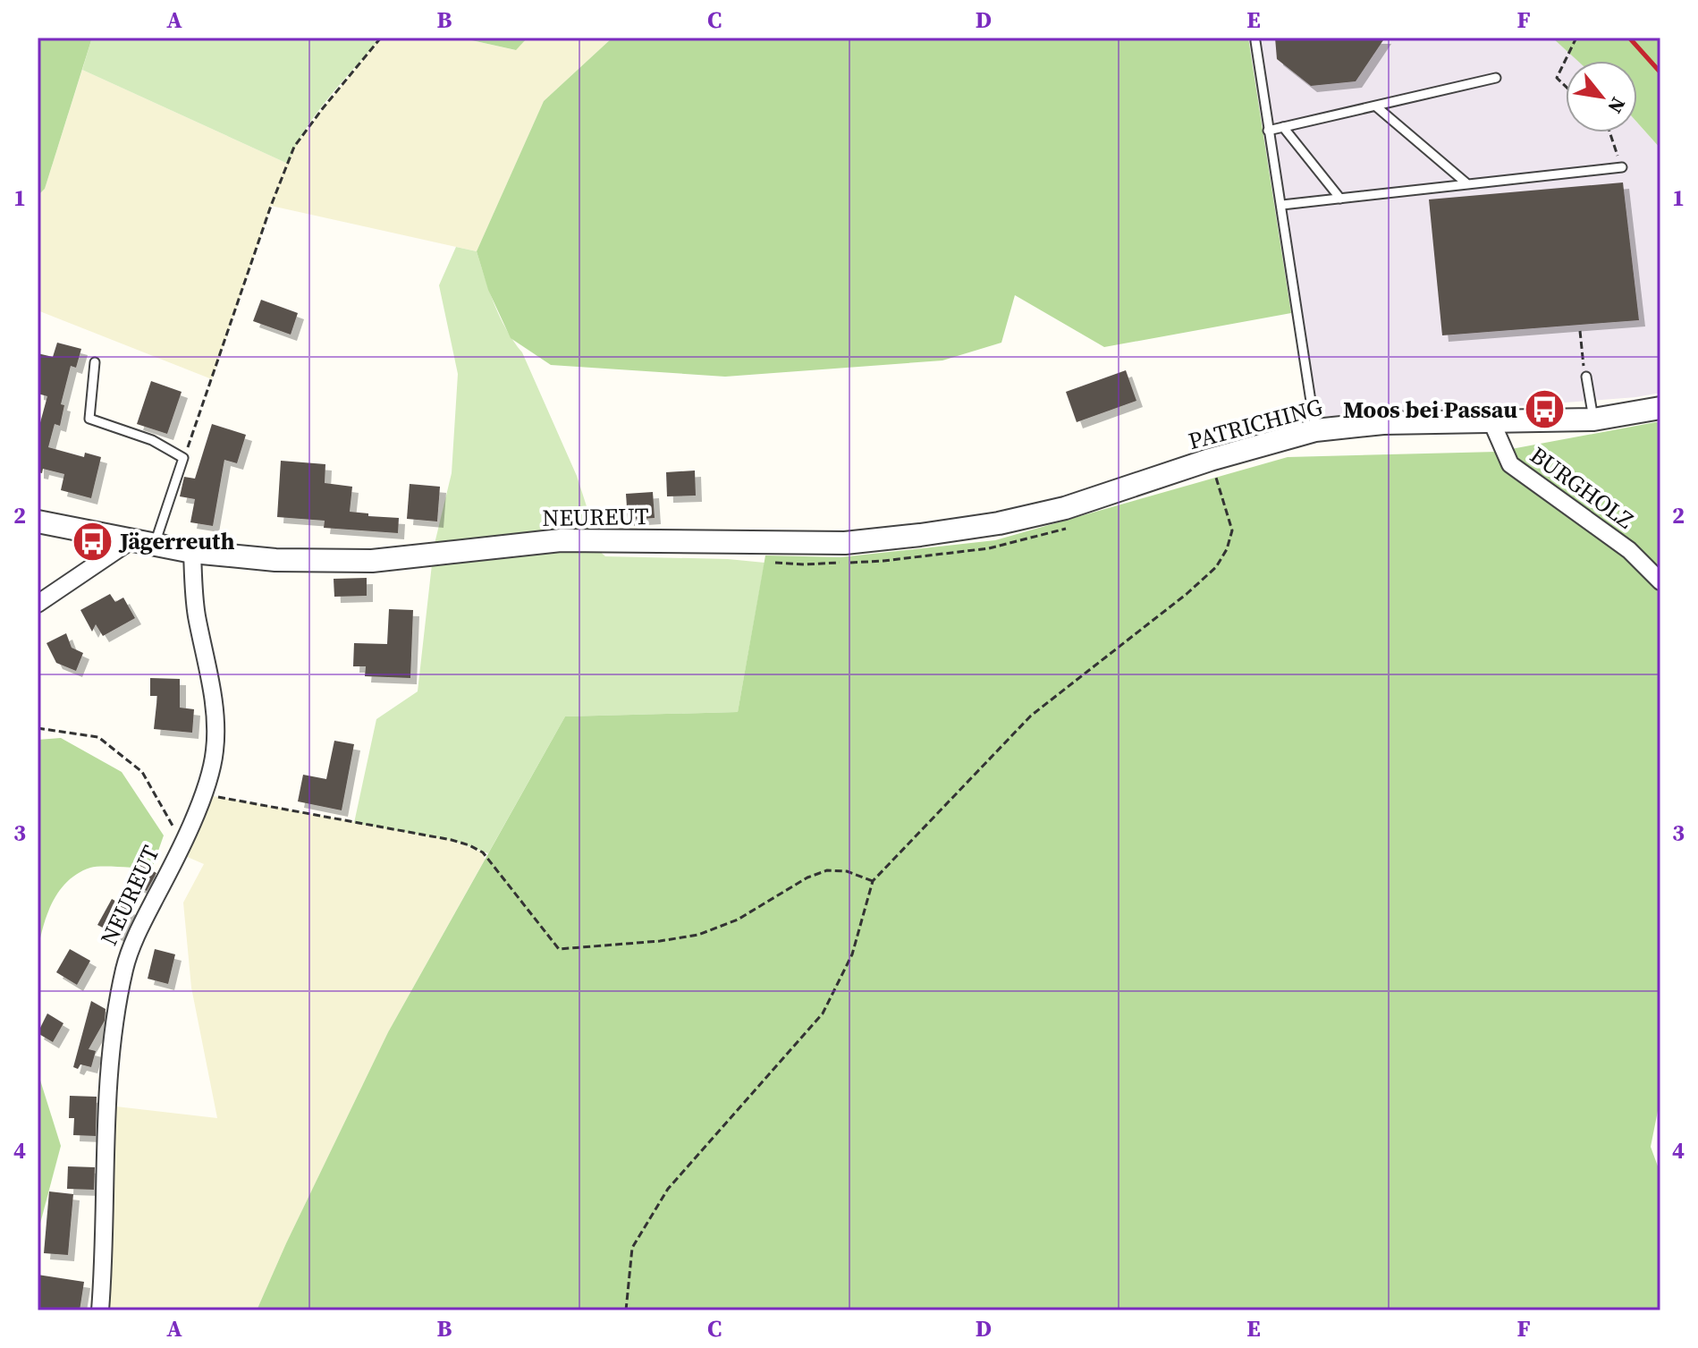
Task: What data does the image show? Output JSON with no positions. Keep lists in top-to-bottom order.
{
  "streets": {
    "street": ["PATRICHING", "BURGHOLZ", "NEUREUT"]
  },
  "crossings": [
    ["PATRICHING", "BURGHOLZ"],
    ["PATRICHING", "NEUREUT"]
  ],
  "places": {
    "bus stop": ["Moos bei Passau", "Jägerreuth"]
  },
  "north": "bottom right",
  "grid": {
    "columns": [
      "A",
      "B",
      "C",
      "D",
      "E",
      "F"
    ],
    "rows": [
      "1",
      "2",
      "3",
      "4"
    ]
  }
}
